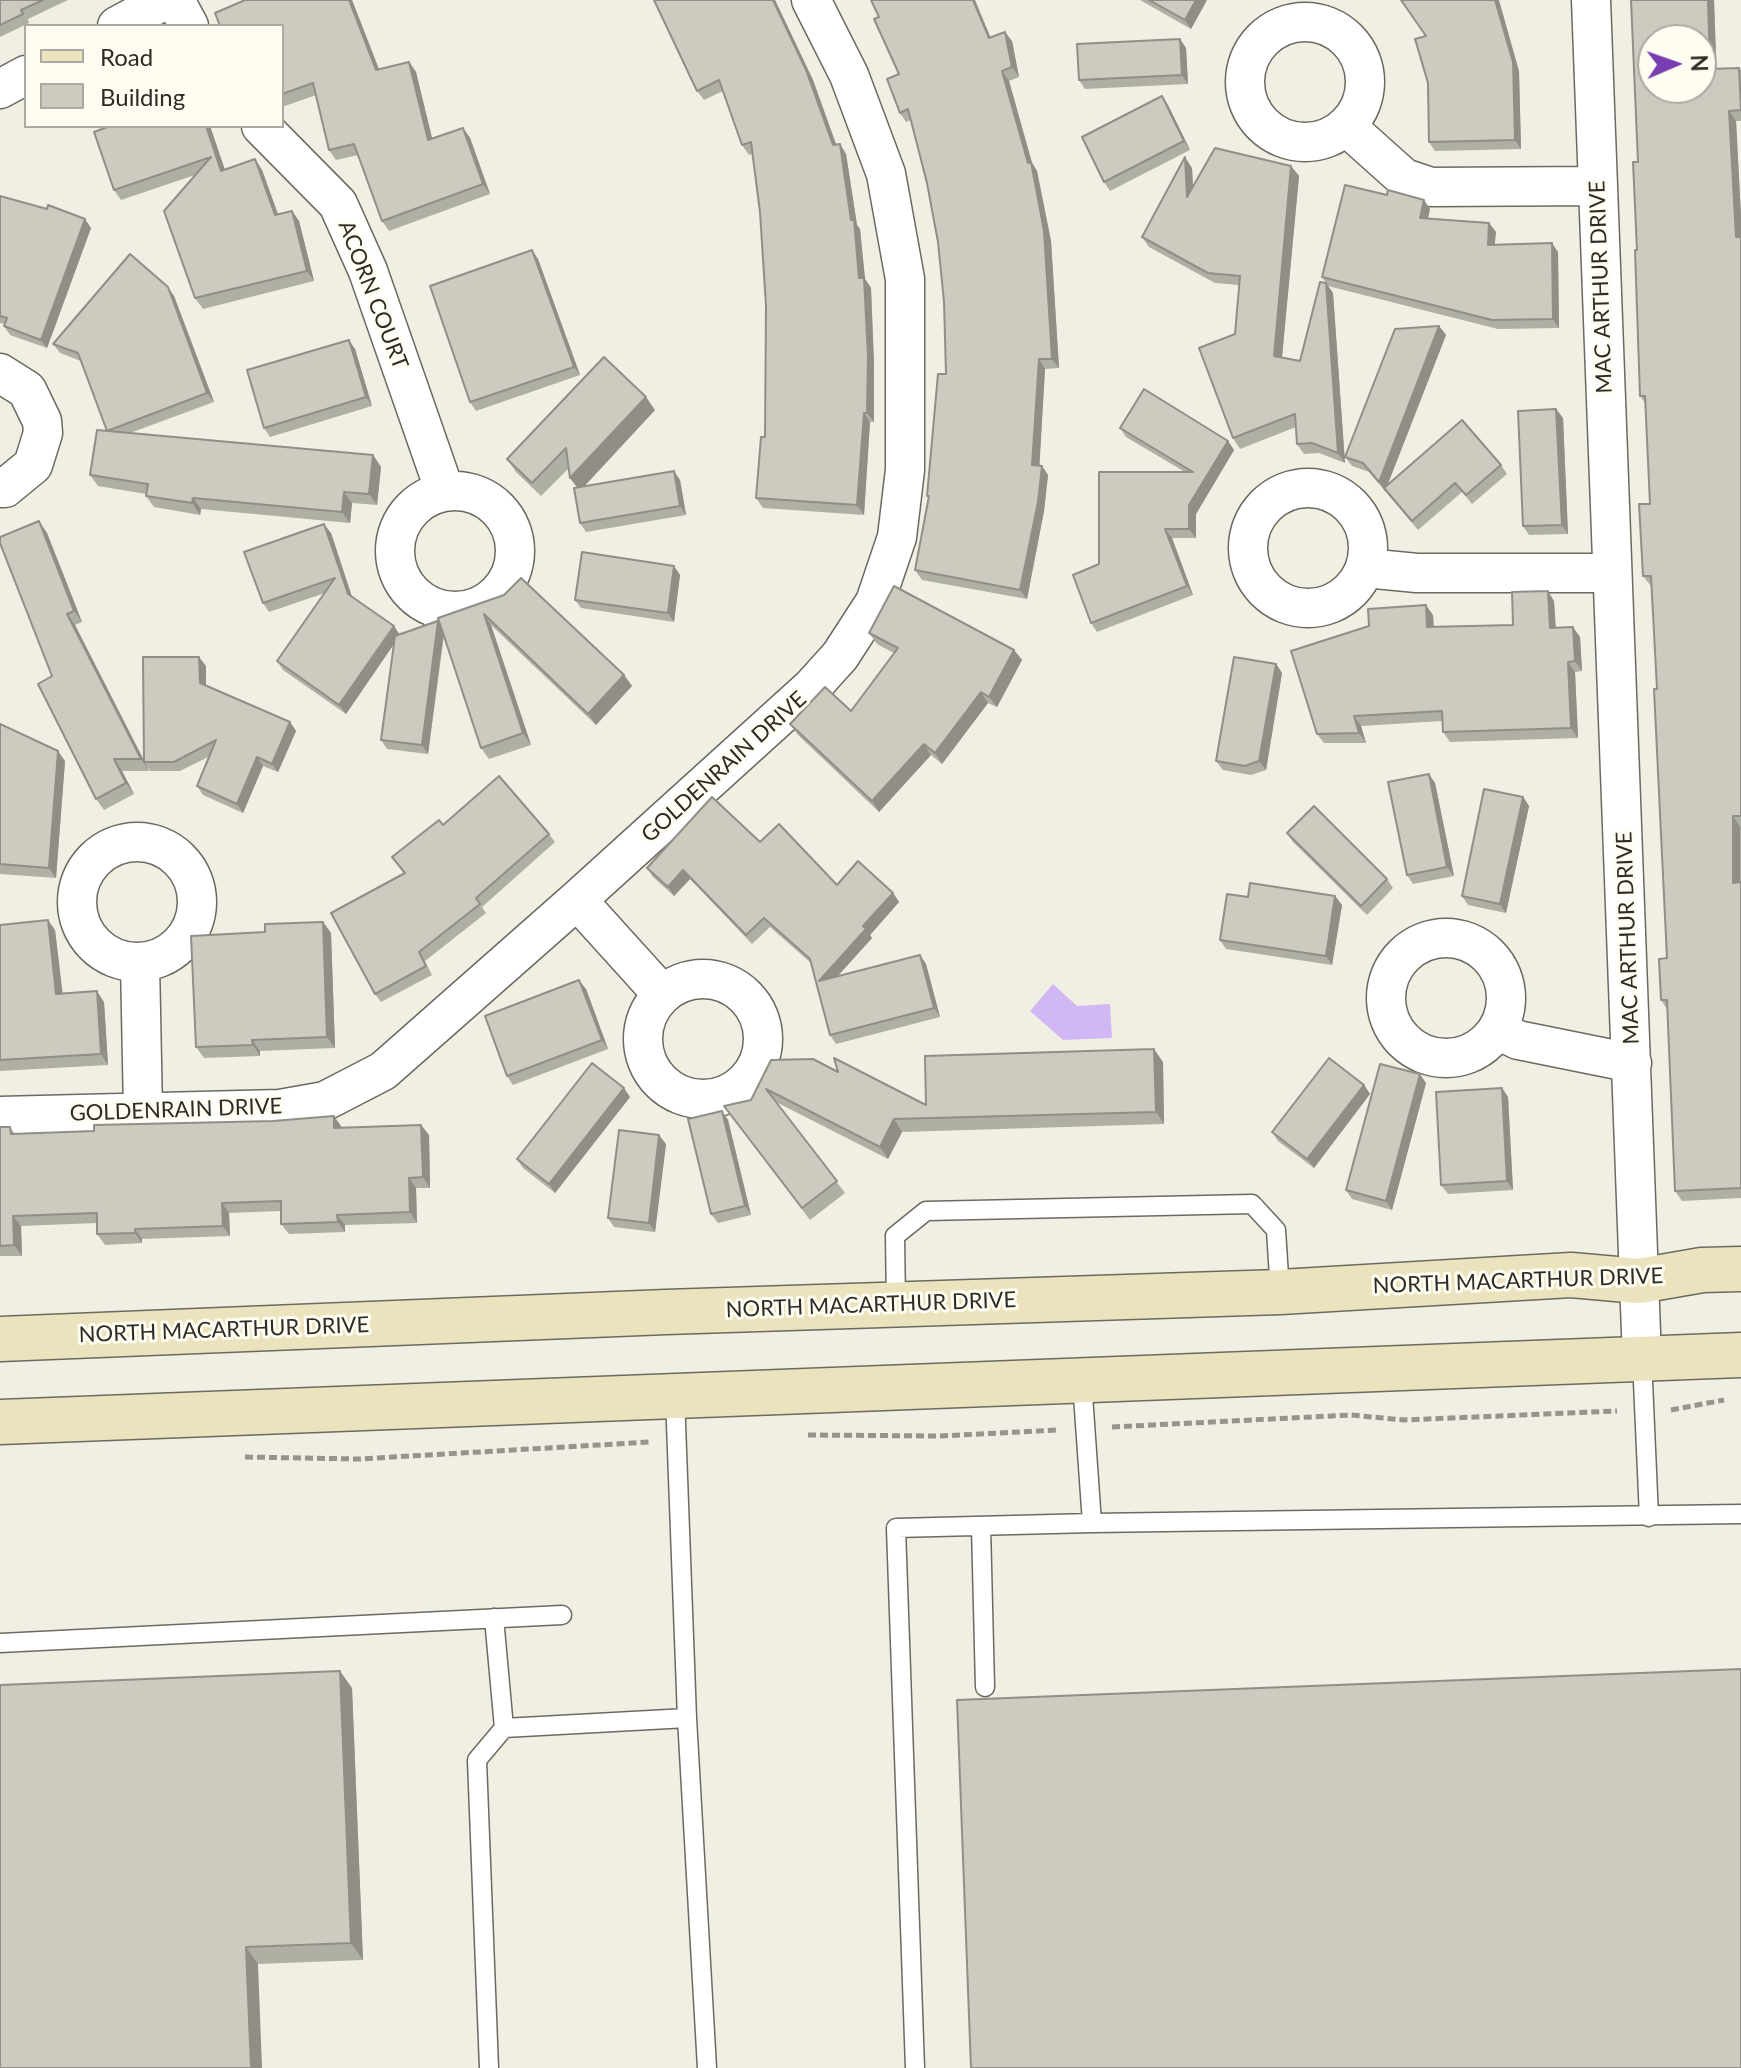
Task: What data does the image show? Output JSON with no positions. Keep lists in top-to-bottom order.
{
  "streets": {
    "main road": ["NORTH MACARTHUR DRIVE"],
    "street": ["MAC ARTHUR DRIVE", "ACORN COURT", "GOLDENRAIN DRIVE"]
  },
  "crossings": [
    ["MAC ARTHUR DRIVE", "NORTH MACARTHUR DRIVE"]
  ],
  "legend": ["Road", "Building"],
  "north": "right"
}
